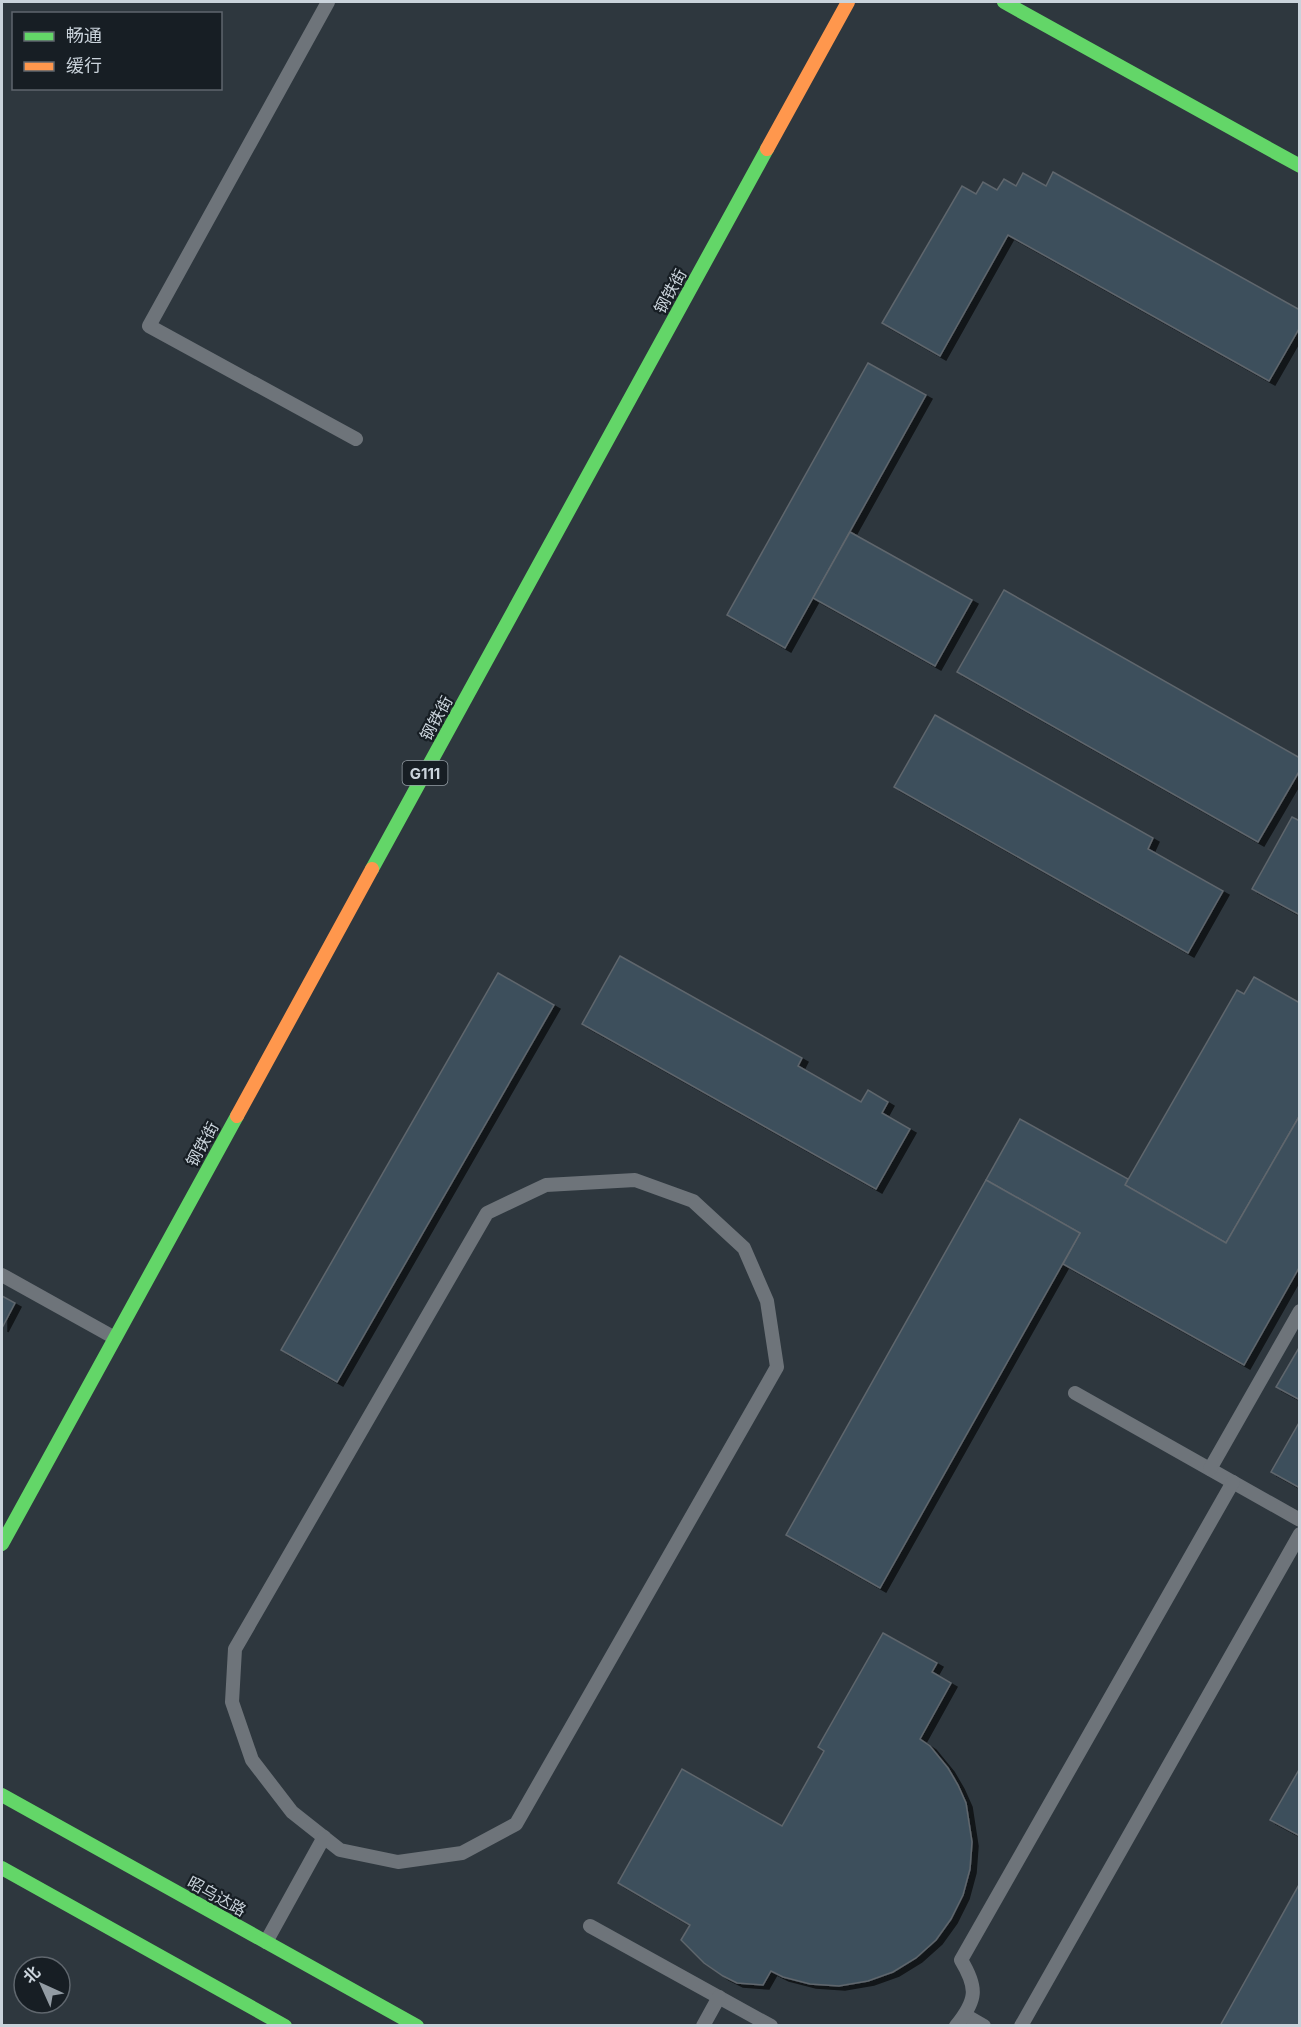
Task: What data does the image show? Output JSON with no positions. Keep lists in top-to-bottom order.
{
  "streets": {
    "main road": ["钢铁街", "G111", "昭乌达路"]
  },
  "legend": ["畅通", "缓行"],
  "north": "top left"
}
